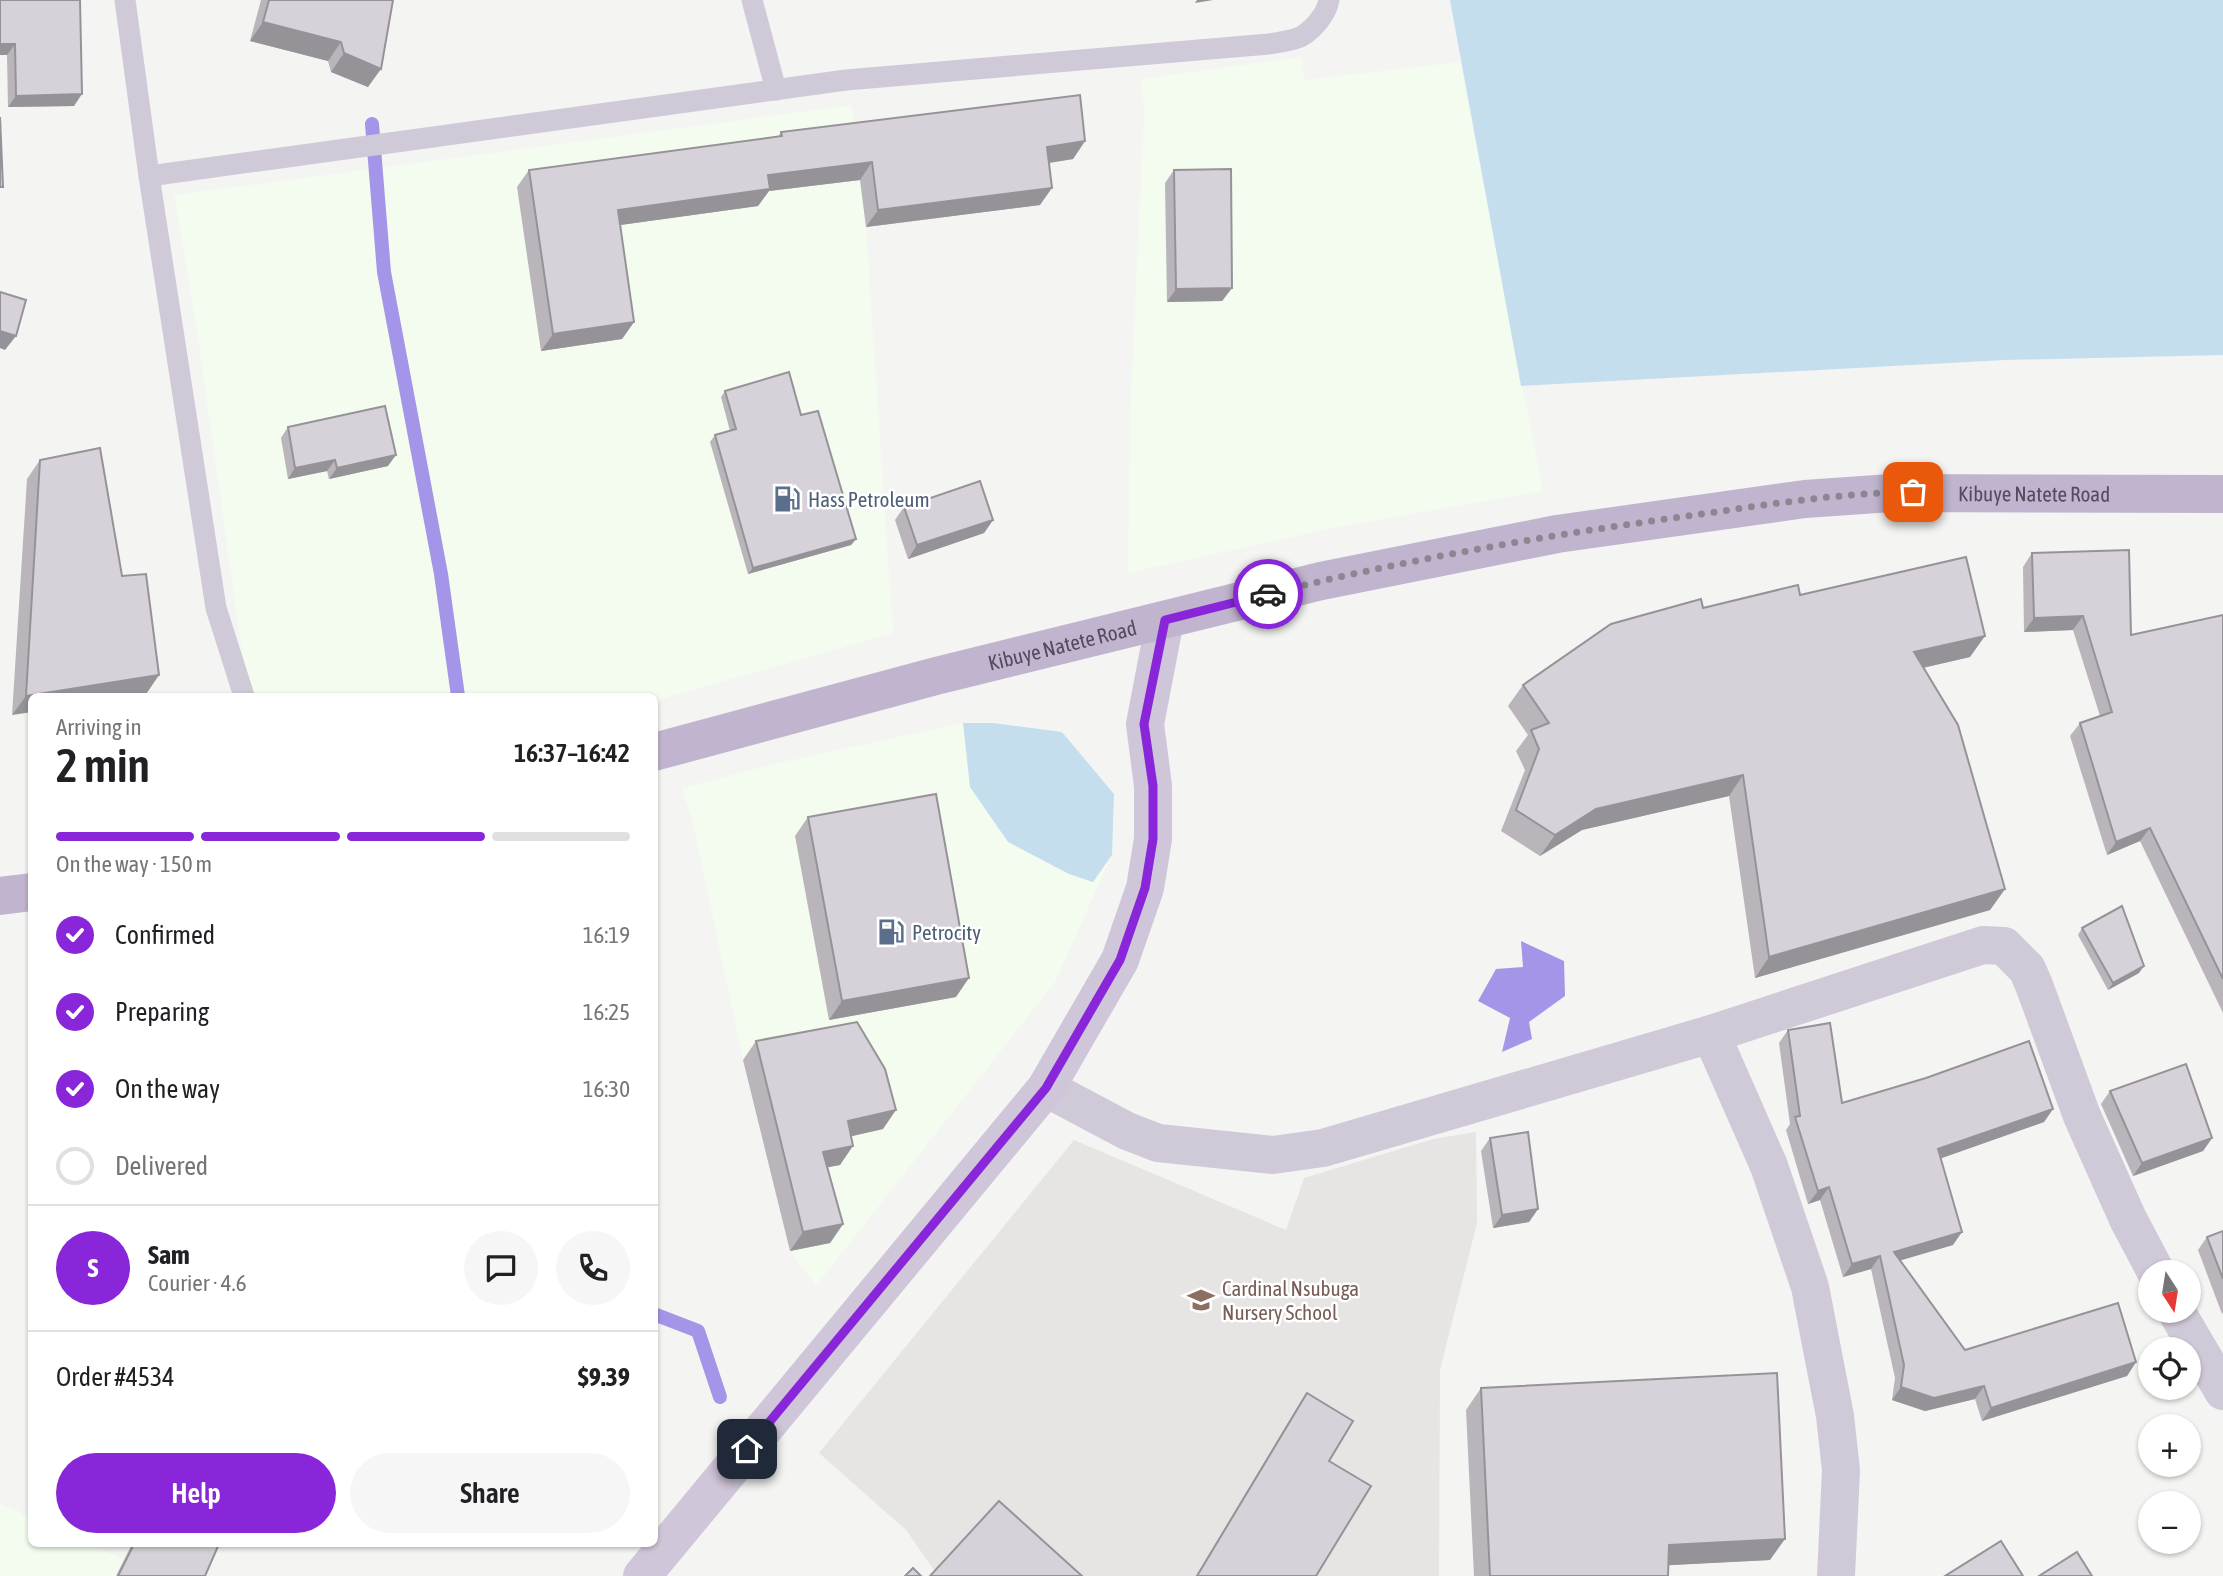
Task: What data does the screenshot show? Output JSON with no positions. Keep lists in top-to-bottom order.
{
  "streets": {
    "main road": ["Kibuye Natete Road"]
  },
  "places": {
    "fuel station": ["Hass Petroleum", "Petrocity"],
    "school or university": ["Cardinal Nsubuga Nursery School"]
  },
  "north": "bottom",
  "page": {
    "heading": ["2 min", "Arriving in", "16:37–16:42"],
    "panel": [
      "Sam",
      "Courier · 4.6",
      "Order #4534",
      "$9.39"
    ],
    "bar": "On the way · 150 m",
    "list": [
      ["Confirmed", "16:19"],
      ["Preparing", "16:25"],
      ["On the way", "16:30"],
      "Delivered"
    ],
    "round": "S",
    "map_buttons": ["+", "−"],
    "buttons": ["Help", "Share"]
  }
}
